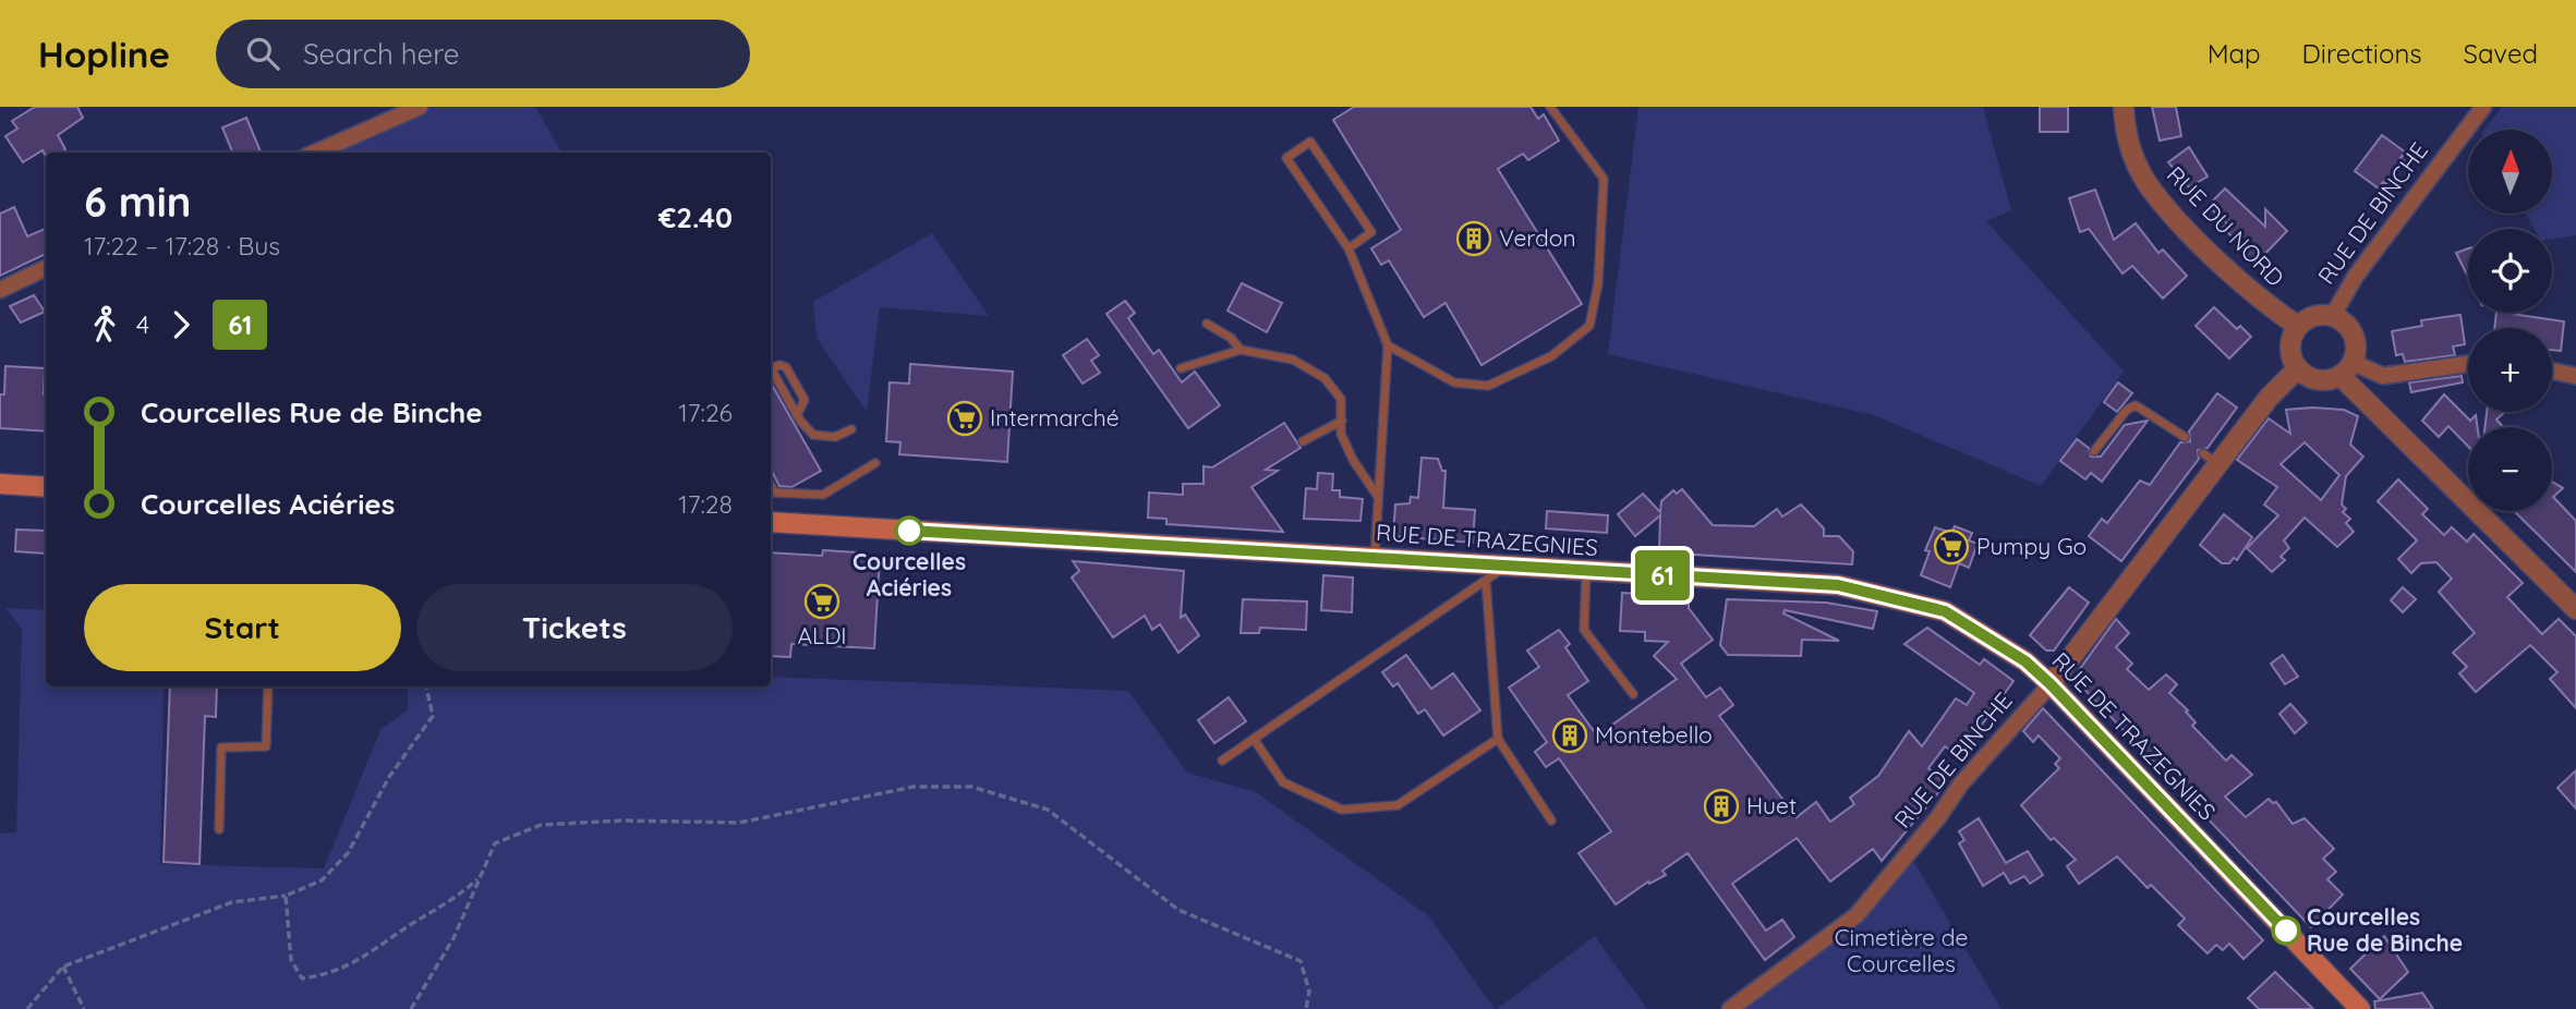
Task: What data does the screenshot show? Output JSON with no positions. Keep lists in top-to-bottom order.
{
  "streets": {
    "main road": ["RUE DE TRAZEGNIES"],
    "street": ["RUE DE BINCHE", "RUE DU NORD"]
  },
  "crossings": [
    ["RUE DE BINCHE", "RUE DU NORD"],
    ["RUE DE BINCHE", "RUE DE TRAZEGNIES"]
  ],
  "parks": ["Cimetière de Courcelles"],
  "places": {
    "building": ["Verdon", "Montebello", "Huet"],
    "supermarket": ["Intermarché", "Pumpy Go", "ALDI"],
    "other": ["Courcelles Aciéries", "Courcelles Rue de Binche"]
  },
  "lines": ["bus line 61"],
  "north": "top",
  "page": {
    "header": "Hopline",
    "search": "Search here",
    "nav": ["Map", "Directions", "Saved"],
    "on_map": "61",
    "map_buttons": ["+", "−"],
    "heading": ["6 min", "17:22 – 17:28 · Bus", "€2.40"],
    "legs": ["4", "61"],
    "list": [
      {
        "name": "Courcelles Rue de Binche",
        "value": "17:26"
      },
      {
        "name": "Courcelles Aciéries",
        "value": "17:28"
      }
    ],
    "buttons": ["Start", "Tickets"]
  }
}
